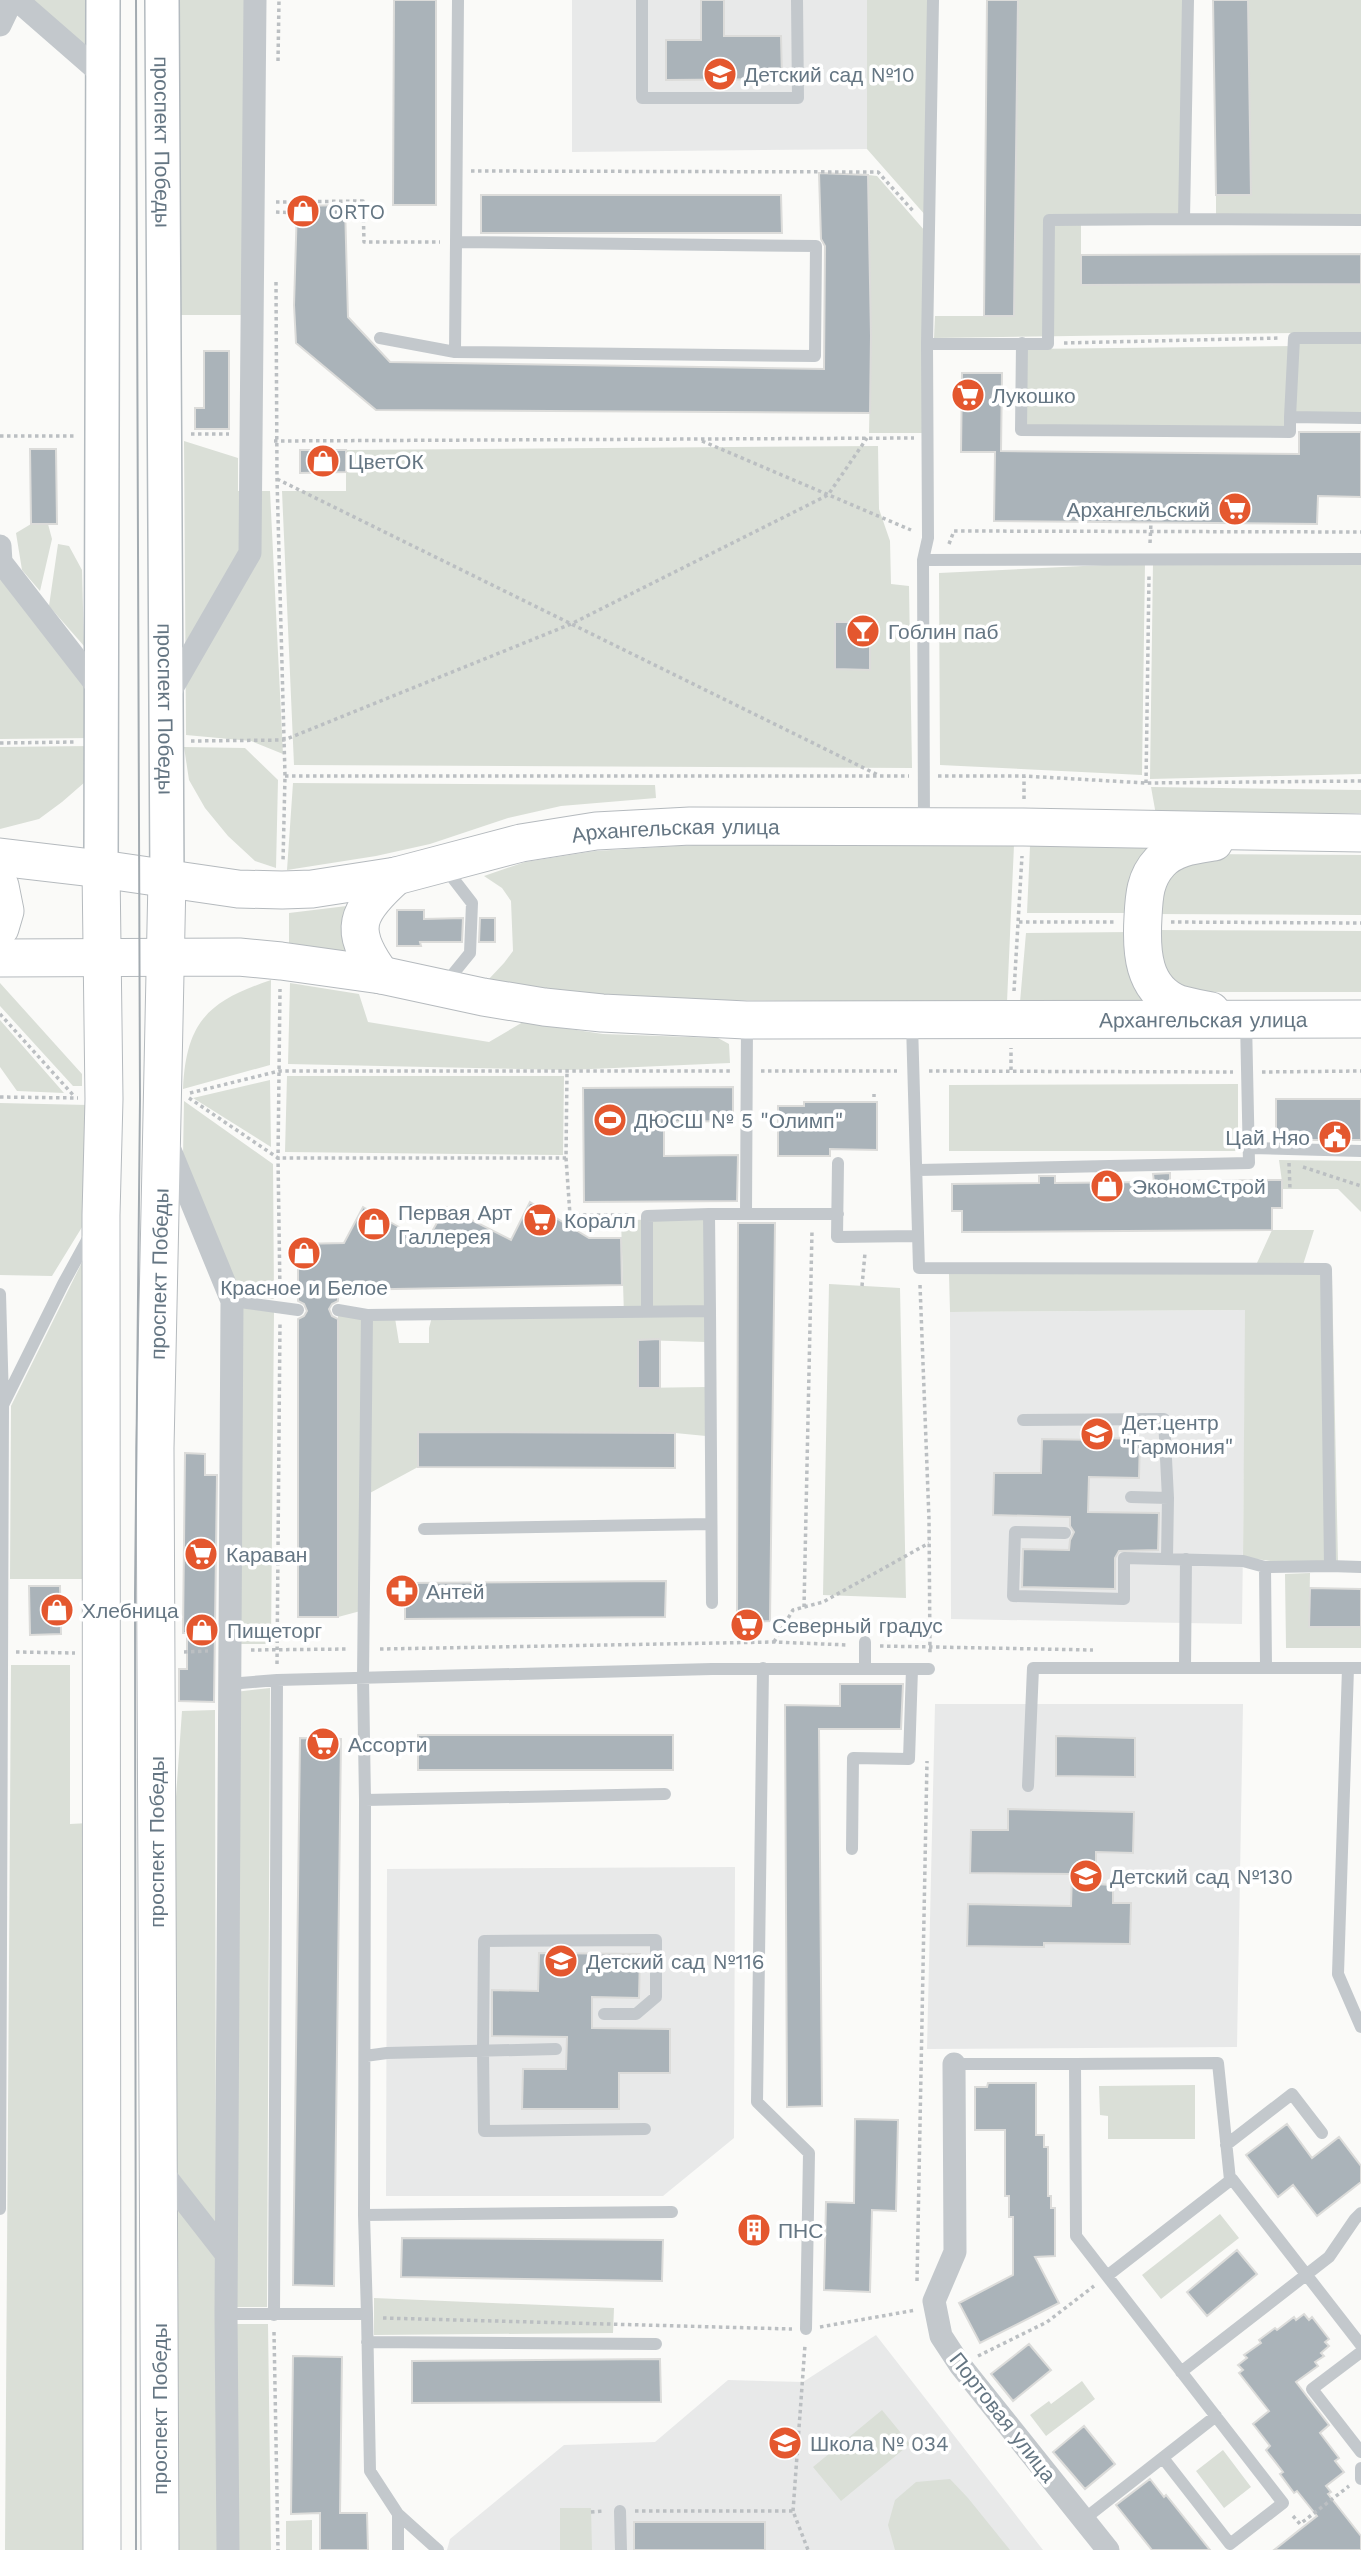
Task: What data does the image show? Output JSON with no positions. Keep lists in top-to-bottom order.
{
  "streets": {
    "main road": ["проспект Победы", "Архангельская улица"],
    "street": ["Портовая улица"]
  },
  "crossings": [
    ["проспект Победы", "Архангельская улица"]
  ],
  "places": {
    "school or university": [
      "Детский сад №10",
      "Дет.центр \"Гармония\"",
      "Детский сад №130",
      "Детский сад №116",
      "Школа № 034"
    ],
    "shop": [
      "ORTO",
      "ЦветОК",
      "ЭкономСтрой",
      "Первая Арт Галлерея",
      "Красное и Белое",
      "Хлебница",
      "Пищеторг"
    ],
    "supermarket": [
      "Лукошко",
      "Архангельский",
      "Коралл",
      "Караван",
      "Северный градус",
      "Ассорти"
    ],
    "bar": ["Гоблин паб"],
    "sports": ["ДЮСШ № 5 \"Олимп\""],
    "public building": ["Цай Няо"],
    "pharmacy": ["Антей"],
    "building": ["ПНС"]
  }
}
